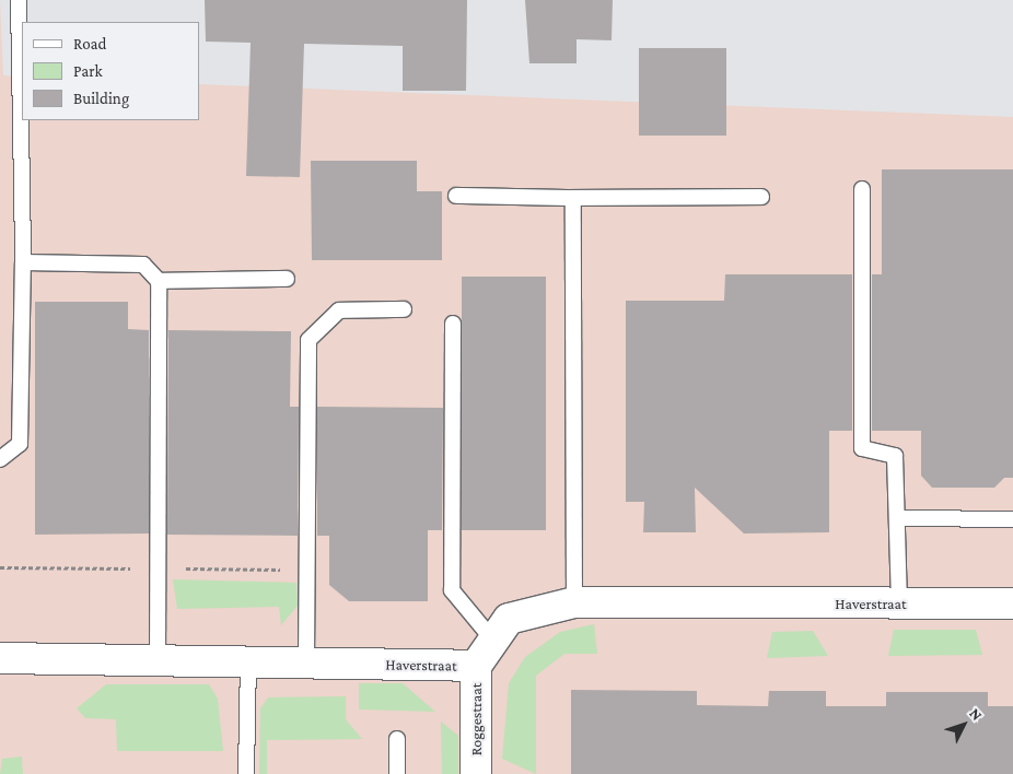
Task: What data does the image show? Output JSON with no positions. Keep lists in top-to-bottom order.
{
  "streets": {
    "street": ["Haverstraat", "Roggestraat"]
  },
  "crossings": [
    ["Haverstraat", "Roggestraat"]
  ],
  "legend": ["Road", "Park", "Building"],
  "north": "top right"
}
